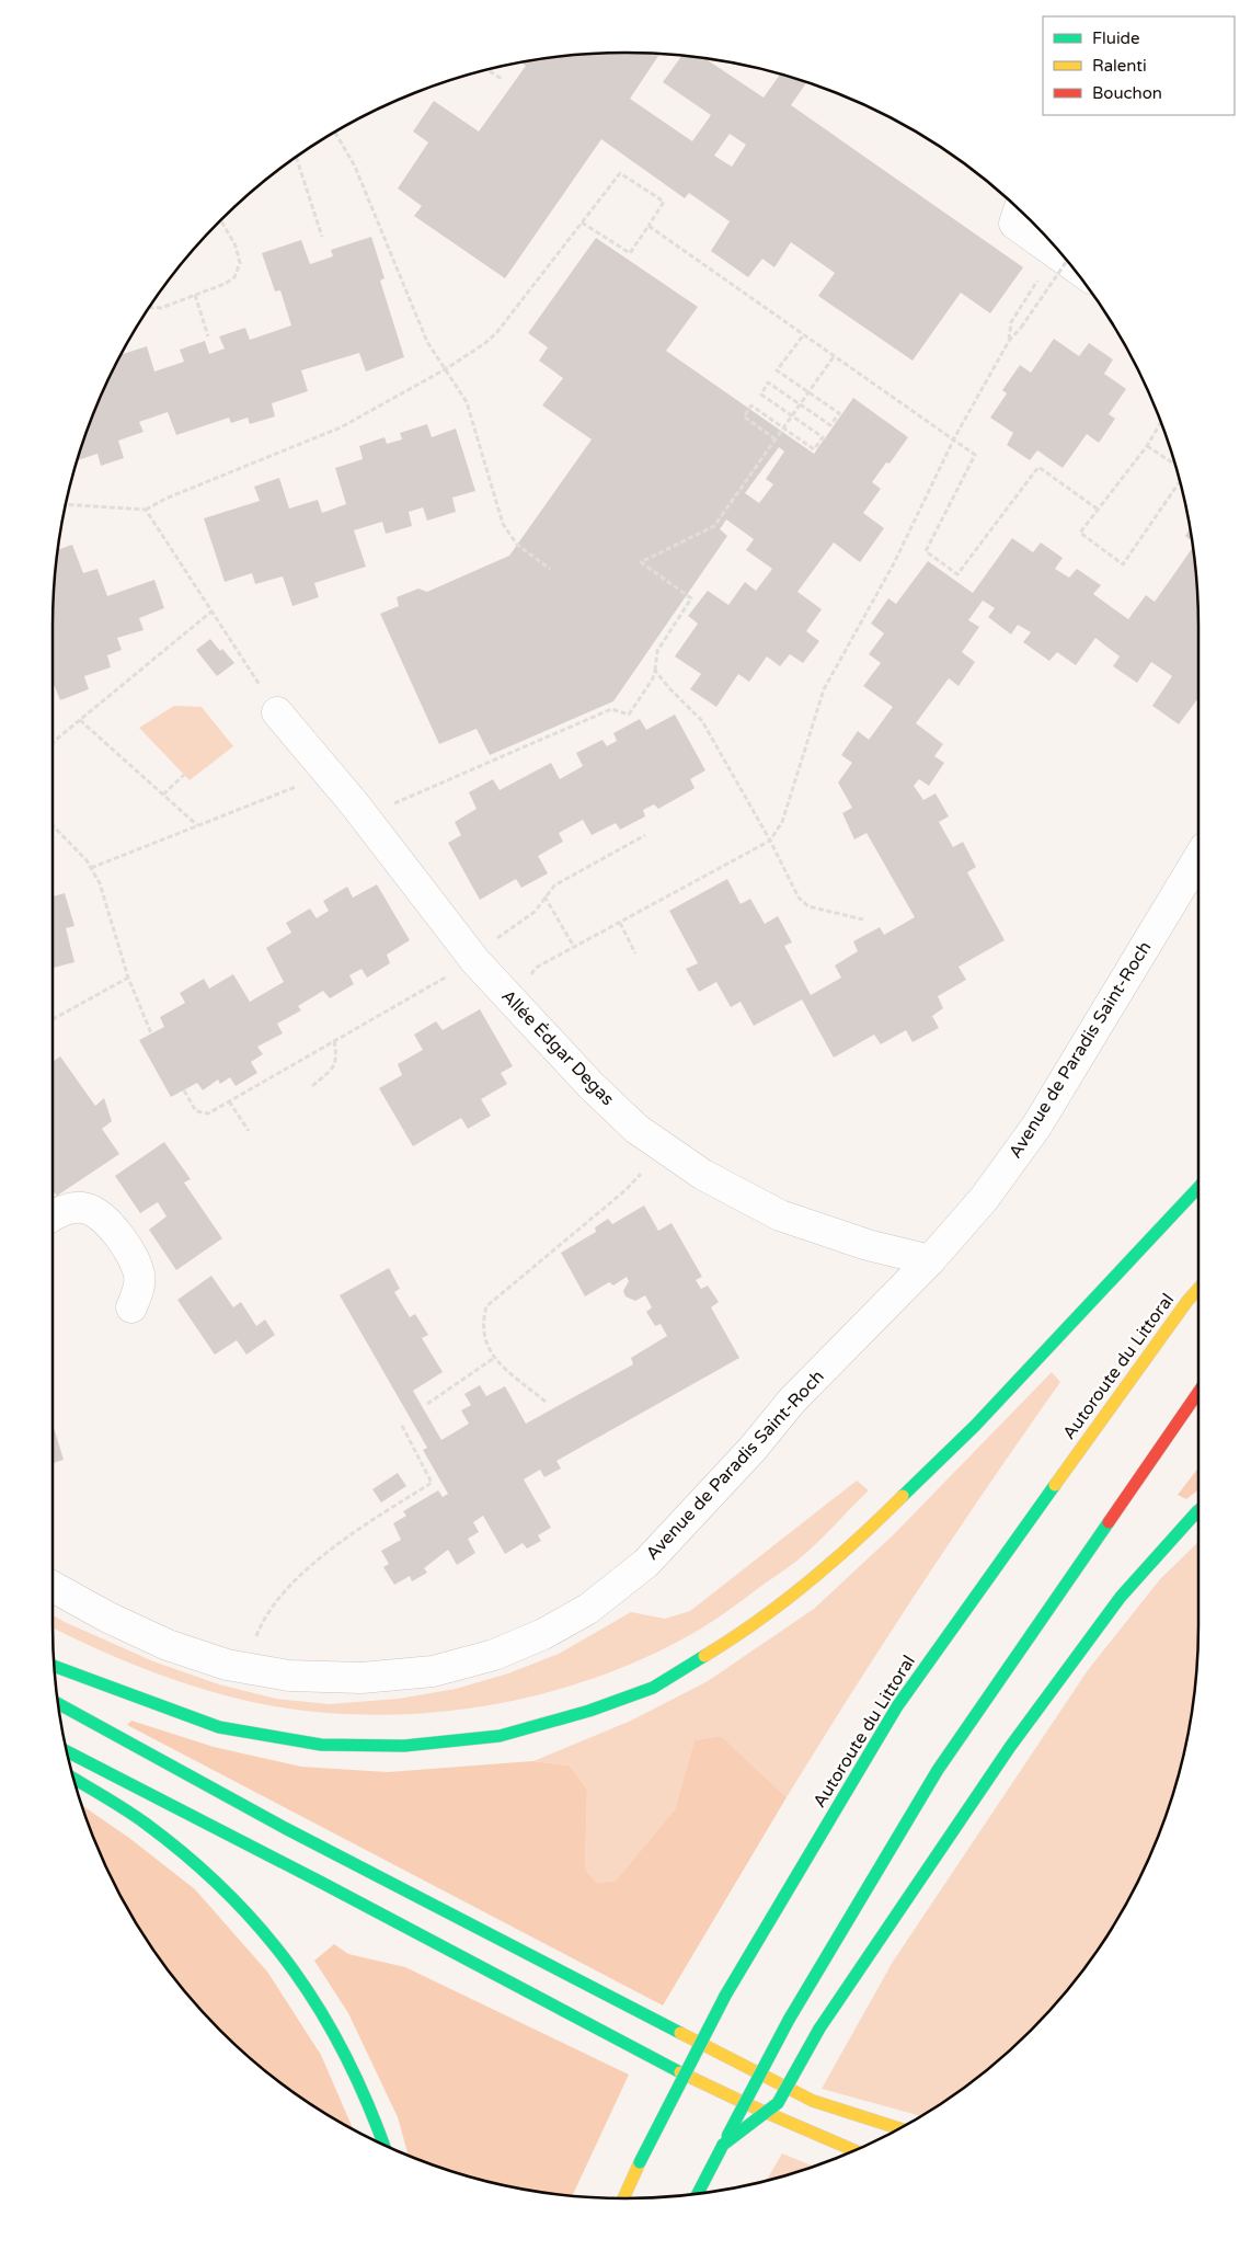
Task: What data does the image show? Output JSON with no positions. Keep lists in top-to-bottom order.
{
  "streets": {
    "highway": ["Autoroute du Littoral"],
    "street": ["Allée Édgar Degas", "Avenue de Paradis Saint-Roch"]
  },
  "crossings": [
    ["Allée Édgar Degas", "Avenue de Paradis Saint-Roch"]
  ],
  "legend": ["Fluide", "Ralenti", "Bouchon"]
}
